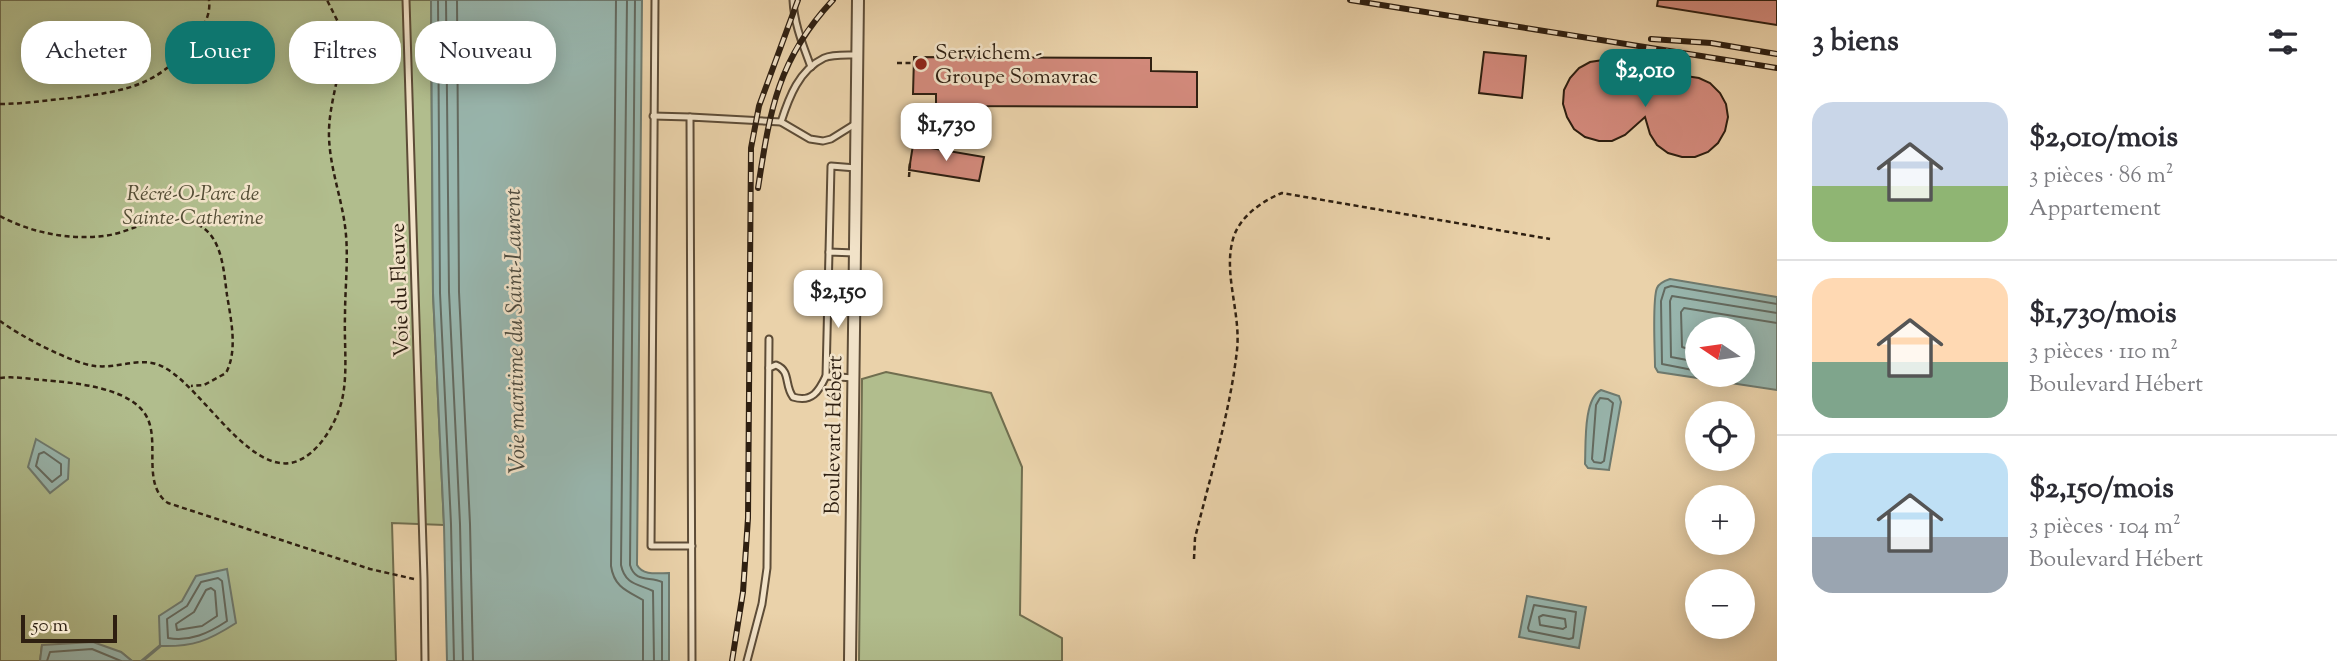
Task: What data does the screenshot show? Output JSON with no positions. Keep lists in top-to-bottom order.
{
  "streets": {
    "street": ["Boulevard Hébert"],
    "lane": ["Voie du Fleuve"]
  },
  "water": ["Voie maritime du Saint-Laurent"],
  "parks": ["Récré-O-Parc de Sainte-Catherine"],
  "places": ["Servichem - Groupe Somavrac"],
  "scale_bar": "50 m",
  "north": "left",
  "page": {
    "heading": "3 biens",
    "chip": [
      "Acheter",
      "Louer",
      "Filtres",
      "Nouveau"
    ],
    "price": ["$2,010", "$1,730", "$2,150"],
    "list": [
      {
        "name": "$2,010/mois",
        "note": "3 pièces · 86 m² · Appartement"
      },
      {
        "name": "$1,730/mois",
        "note": "3 pièces · 110 m² · Boulevard Hébert"
      },
      {
        "name": "$2,150/mois",
        "note": "3 pièces · 104 m² · Boulevard Hébert"
      }
    ],
    "map_buttons": ["+", "−"],
    "scale": "50 m"
  }
}
